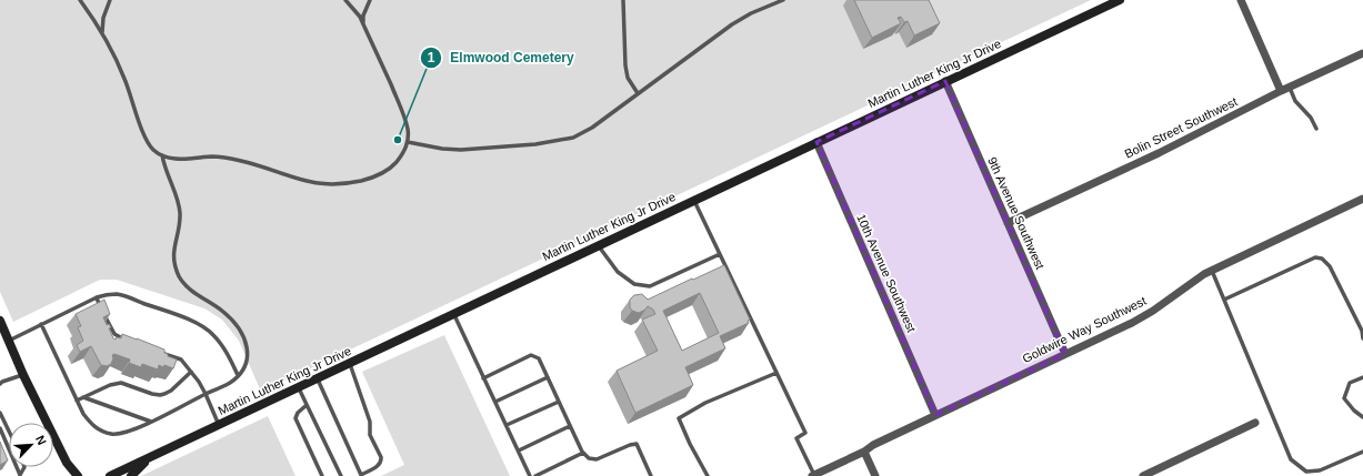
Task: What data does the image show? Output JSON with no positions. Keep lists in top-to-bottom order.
{
  "streets": {
    "main road": ["Martin Luther King Jr Drive"],
    "street": [
      "Bolin Street Southwest",
      "9th Avenue Southwest",
      "10th Avenue Southwest",
      "Goldwire Way Southwest"
    ]
  },
  "crossings": [
    ["Martin Luther King Jr Drive", "9th Avenue Southwest"],
    ["Martin Luther King Jr Drive", "10th Avenue Southwest"],
    ["Bolin Street Southwest", "9th Avenue Southwest"],
    ["9th Avenue Southwest", "Goldwire Way Southwest"],
    ["10th Avenue Southwest", "Goldwire Way Southwest"]
  ],
  "places": ["Elmwood Cemetery"],
  "north": "top right"
}
